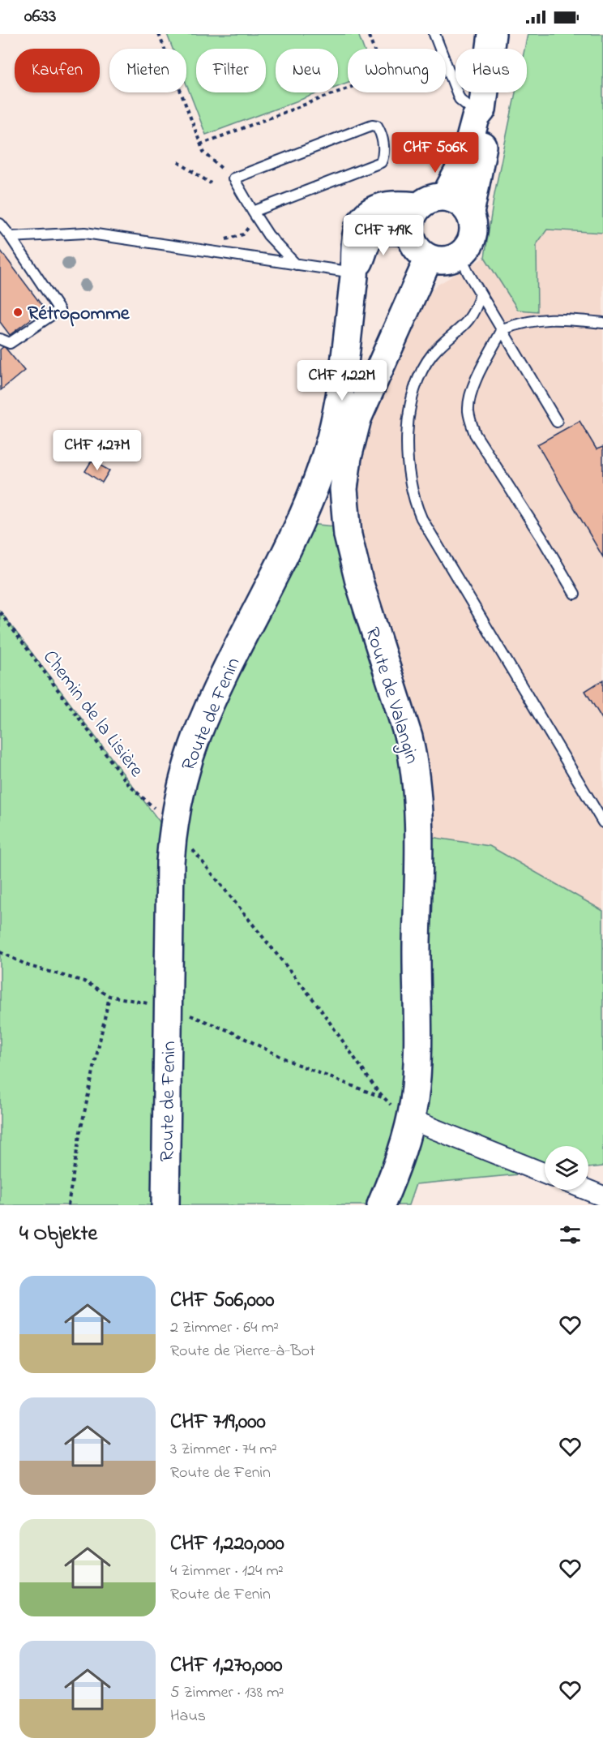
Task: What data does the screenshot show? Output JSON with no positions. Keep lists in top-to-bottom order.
{
  "streets": {
    "main road": ["Route de Valangin", "Route de Fenin"],
    "path": ["Chemin de la Lisière"]
  },
  "crossings": [
    ["Route de Valangin", "Route de Fenin"],
    ["Chemin de la Lisière", "Route de Fenin"]
  ],
  "places": ["Rétropomme"],
  "page": {
    "status": "06:33",
    "chip": [
      "Kaufen",
      "Mieten",
      "Filter",
      "Neu",
      "Wohnung",
      "Haus"
    ],
    "price": [
      "CHF 506K",
      "CHF 719K",
      "CHF 1.22M",
      "CHF 1.27M"
    ],
    "heading": "4 Objekte",
    "list": [
      {
        "name": "CHF 506,000",
        "note": "2 Zimmer · 64 m² · Route de Pierre-à-Bot"
      },
      {
        "name": "CHF 719,000",
        "note": "3 Zimmer · 74 m² · Route de Fenin"
      },
      {
        "name": "CHF 1,220,000",
        "note": "4 Zimmer · 124 m² · Route de Fenin"
      },
      {
        "name": "CHF 1,270,000",
        "note": "5 Zimmer · 138 m² · Haus"
      }
    ]
  }
}
